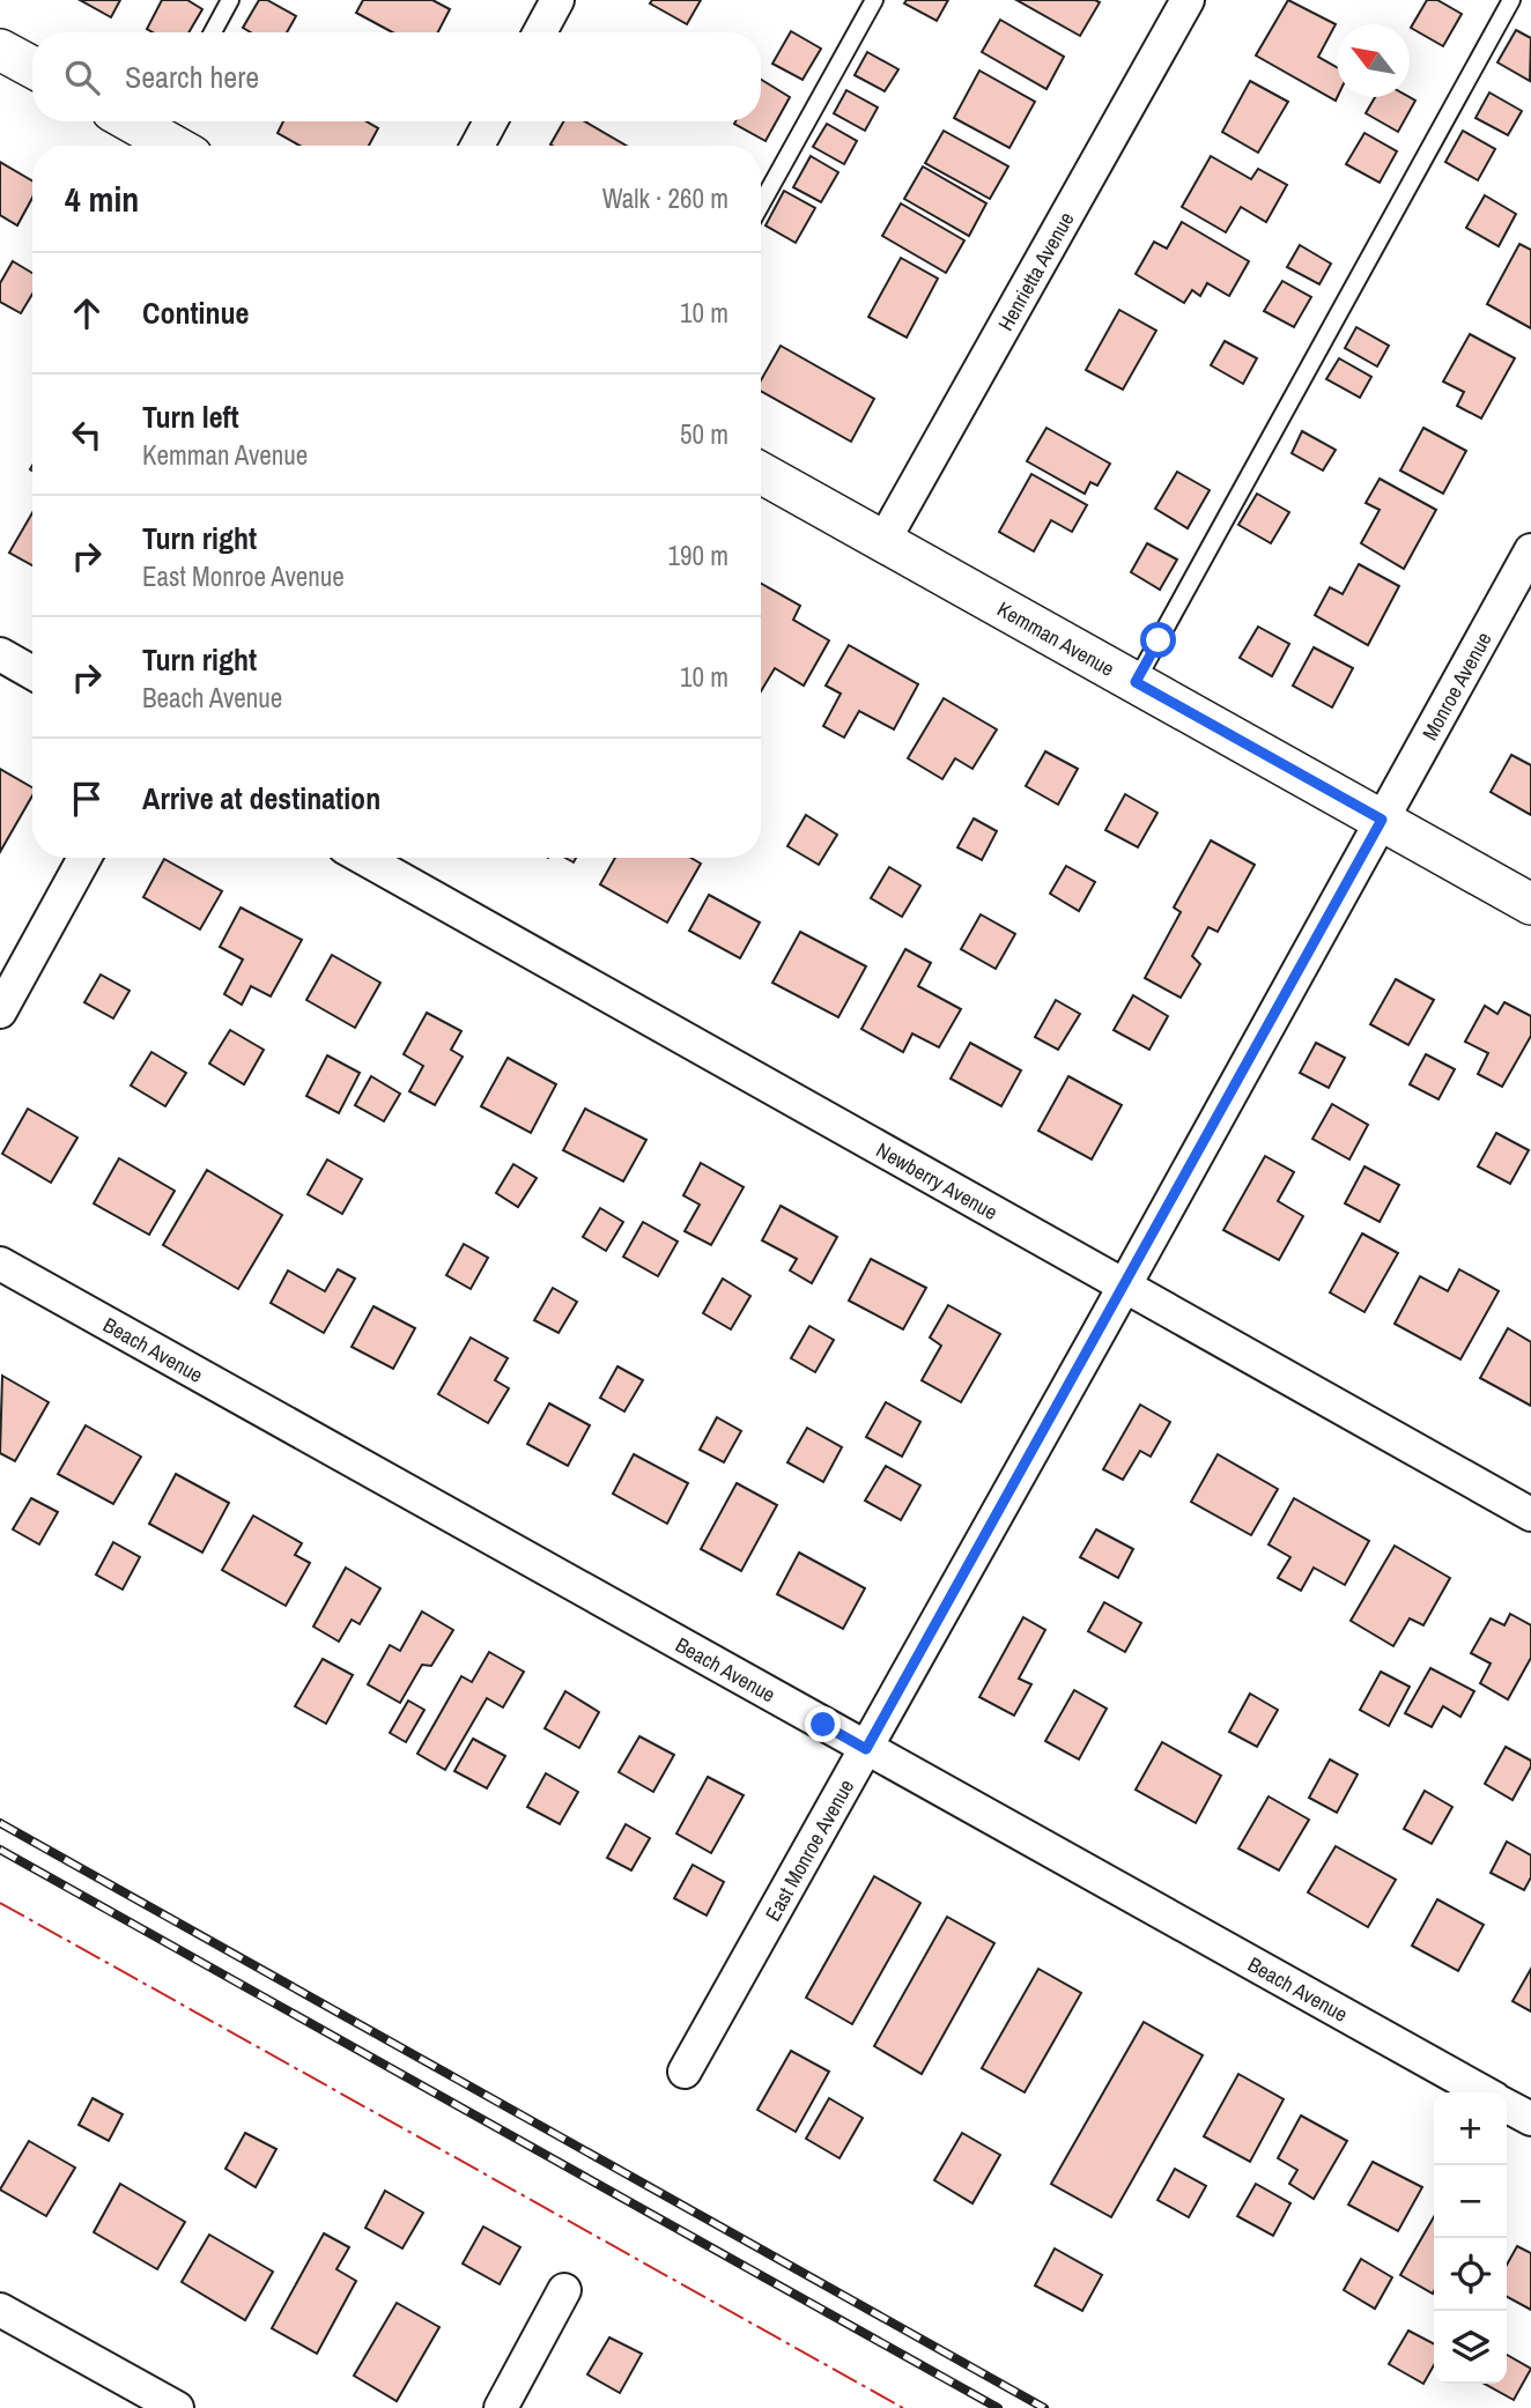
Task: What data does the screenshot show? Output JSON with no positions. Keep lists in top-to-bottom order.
{
  "streets": {
    "street": [
      "Henrietta Avenue",
      "Kemman Avenue",
      "Monroe Avenue",
      "Newberry Avenue",
      "Beach Avenue",
      "East Monroe Avenue"
    ]
  },
  "crossings": [
    ["Henrietta Avenue", "Kemman Avenue"],
    ["Kemman Avenue", "Monroe Avenue"],
    ["Kemman Avenue", "East Monroe Avenue"],
    ["Monroe Avenue", "East Monroe Avenue"],
    ["Newberry Avenue", "East Monroe Avenue"],
    ["Beach Avenue", "East Monroe Avenue"]
  ],
  "north": "top left",
  "page": {
    "search": "Search here",
    "heading": ["4 min", "Walk · 260 m"],
    "list": [
      ["Continue", "10 m"],
      ["Turn left", "Kemman Avenue", "50 m"],
      ["Turn right", "East Monroe Avenue", "190 m"],
      ["Turn right", "Beach Avenue", "10 m"],
      "Arrive at destination"
    ],
    "map_buttons": ["+", "−"]
  }
}
